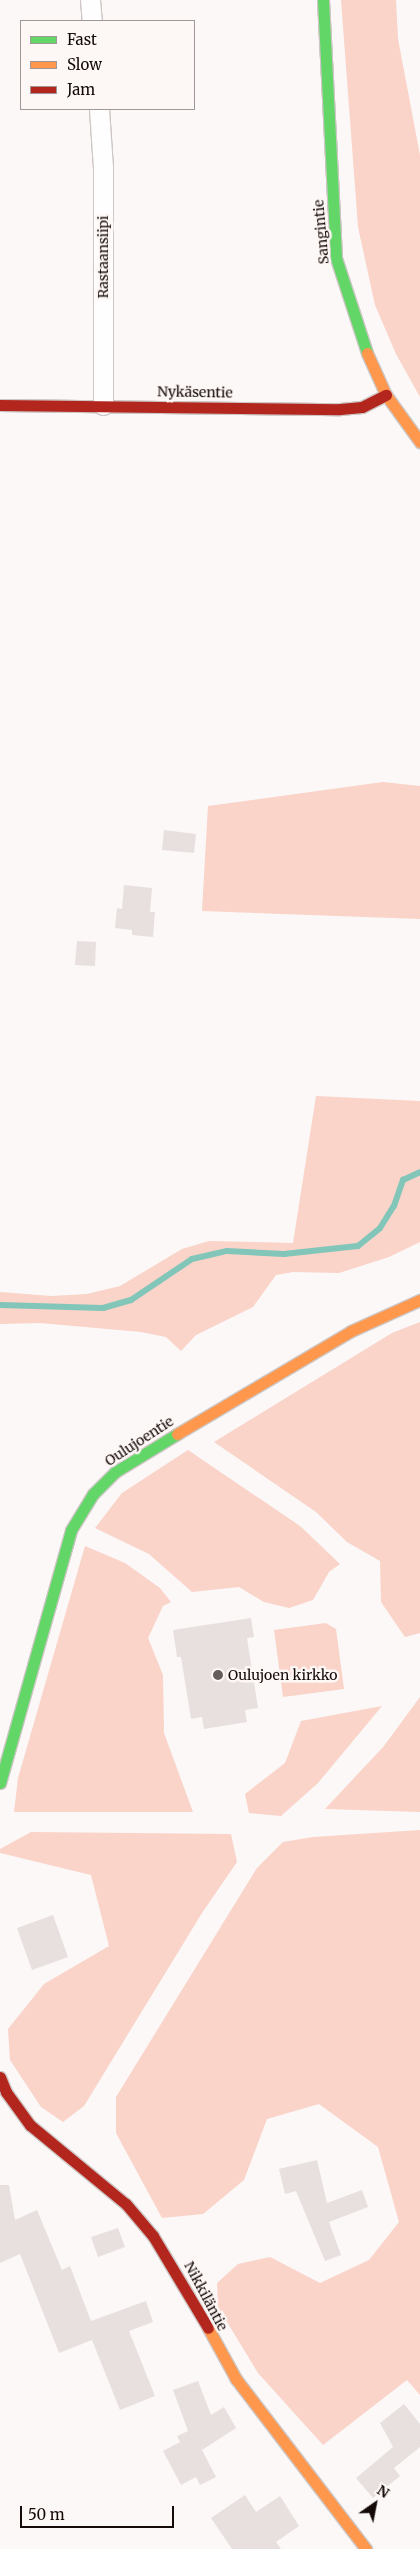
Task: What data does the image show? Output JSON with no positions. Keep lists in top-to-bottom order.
{
  "streets": {
    "street": [
      "Sangintie",
      "Rastaansiipi",
      "Nykäsentie",
      "Oulujoentie",
      "Nikkiläntie"
    ]
  },
  "crossings": [
    ["Sangintie", "Nykäsentie"],
    ["Rastaansiipi", "Nykäsentie"]
  ],
  "places": ["Oulujoen kirkko"],
  "legend": ["Fast", "Slow", "Jam"],
  "scale_bar": "50 m",
  "north": "top right"
}
